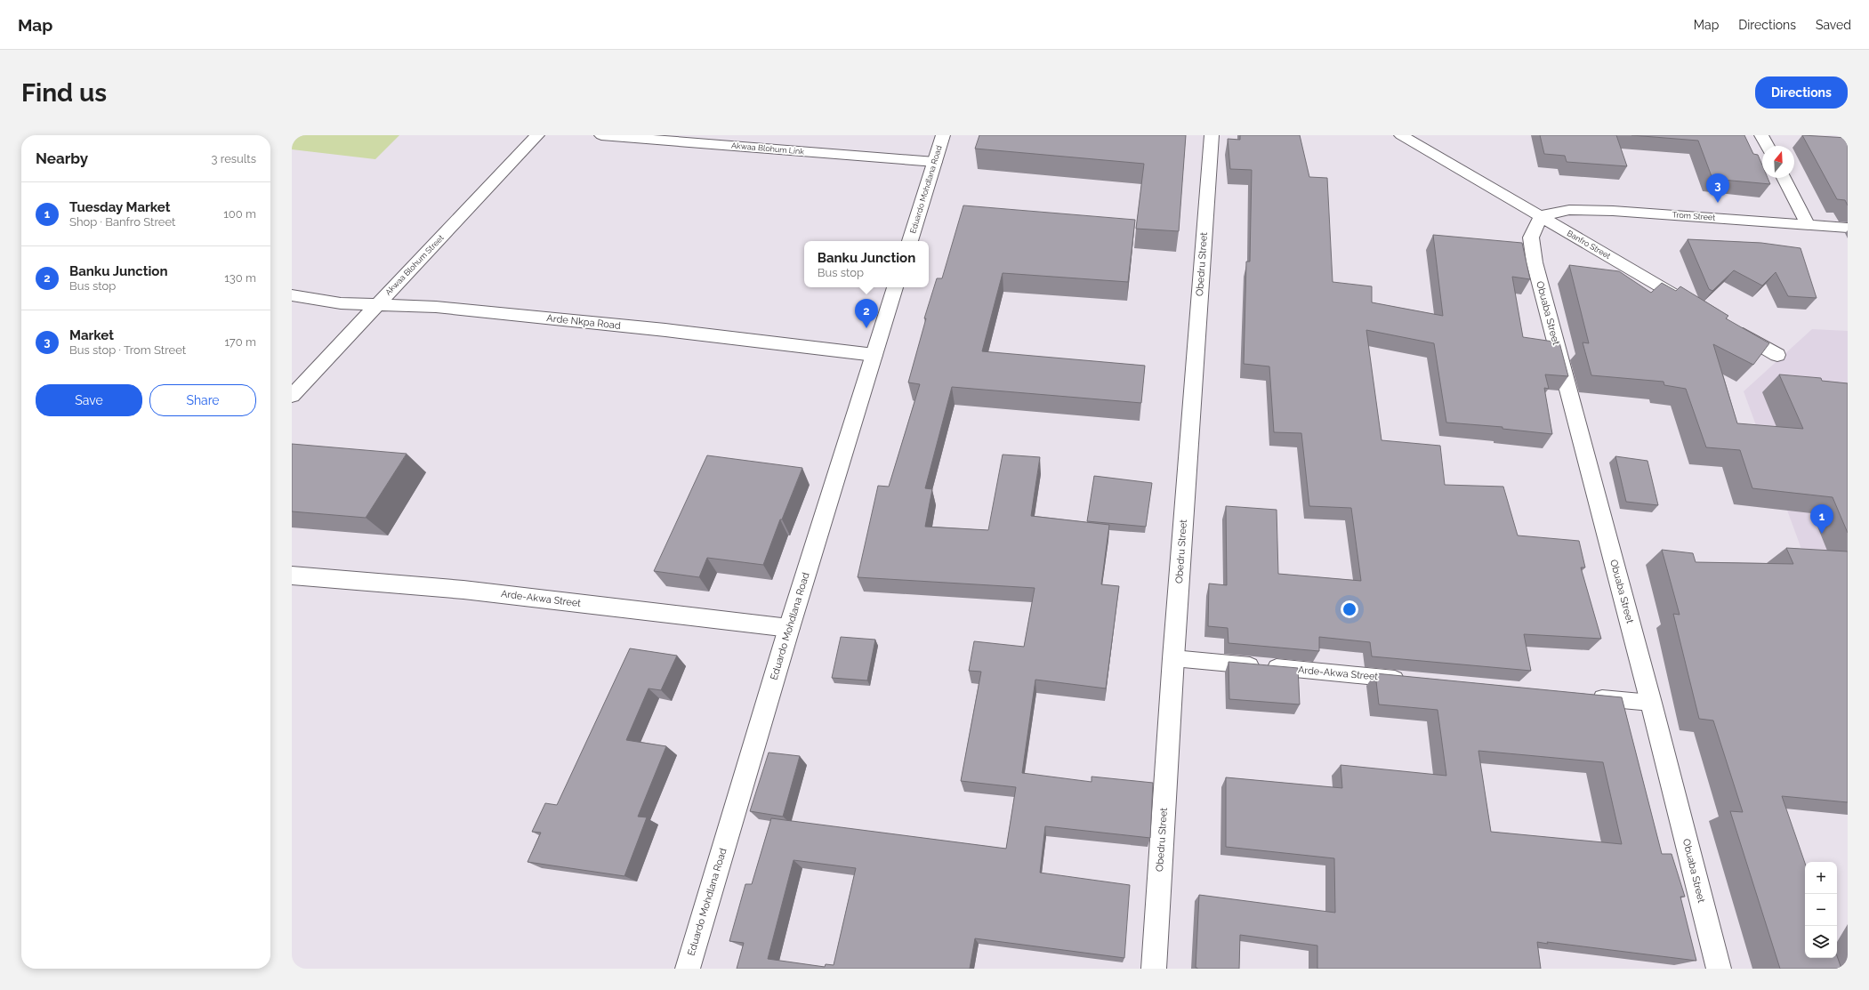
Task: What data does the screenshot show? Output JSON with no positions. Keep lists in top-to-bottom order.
{
  "streets": {
    "street": [
      "Akwaa Blohum Link",
      "Eduardo Mohdlana Road",
      "Trom Street",
      "Banfro Street",
      "Obedru Street",
      "Akwaa Blohum Street",
      "Obuaba Street",
      "Arde Nkpa Road",
      "Arde-Akwa Street"
    ]
  },
  "crossings": [
    ["Akwaa Blohum Link", "Eduardo Mohdlana Road"],
    ["Eduardo Mohdlana Road", "Arde Nkpa Road"],
    ["Eduardo Mohdlana Road", "Arde-Akwa Street"],
    ["Trom Street", "Banfro Street"],
    ["Trom Street", "Obuaba Street"],
    ["Banfro Street", "Obuaba Street"],
    ["Obedru Street", "Arde-Akwa Street"],
    ["Akwaa Blohum Street", "Arde Nkpa Road"]
  ],
  "north": "top",
  "page": {
    "header": "Map",
    "nav": ["Map", "Directions", "Saved"],
    "buttons": [
      "Directions",
      ["Save", "Share"]
    ],
    "title": "Find us",
    "heading": ["Nearby", "3 results"],
    "pins": ["3", "2", "1"],
    "list": [
      {
        "mark": "1",
        "name": "Tuesday Market",
        "note": "Shop · Banfro Street",
        "value": "100 m"
      },
      {
        "mark": "2",
        "name": "Banku Junction",
        "note": "Bus stop",
        "value": "130 m"
      },
      {
        "mark": "3",
        "name": "Market",
        "note": "Bus stop · Trom Street",
        "value": "170 m"
      }
    ],
    "popup": ["Banku Junction", "Bus stop"],
    "map_buttons": ["+", "−"]
  }
}
